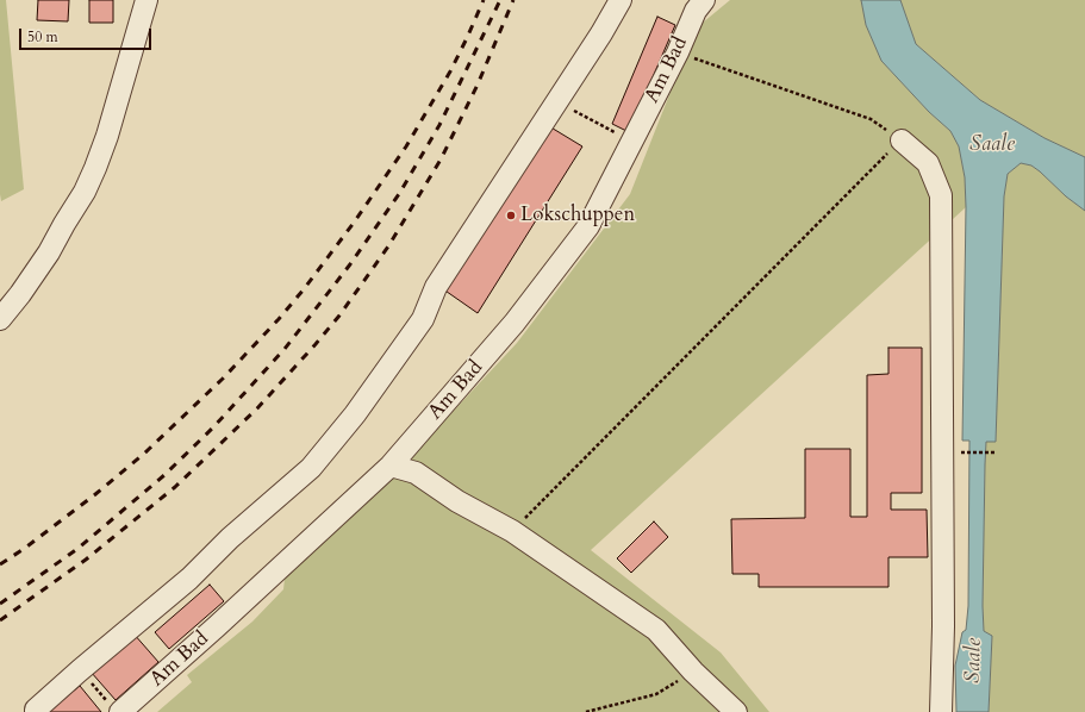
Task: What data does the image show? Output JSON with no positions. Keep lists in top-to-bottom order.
{
  "streets": {
    "street": ["Am Bad"]
  },
  "water": ["Saale"],
  "places": ["Lokschuppen"],
  "scale_bar": "50 m"
}
